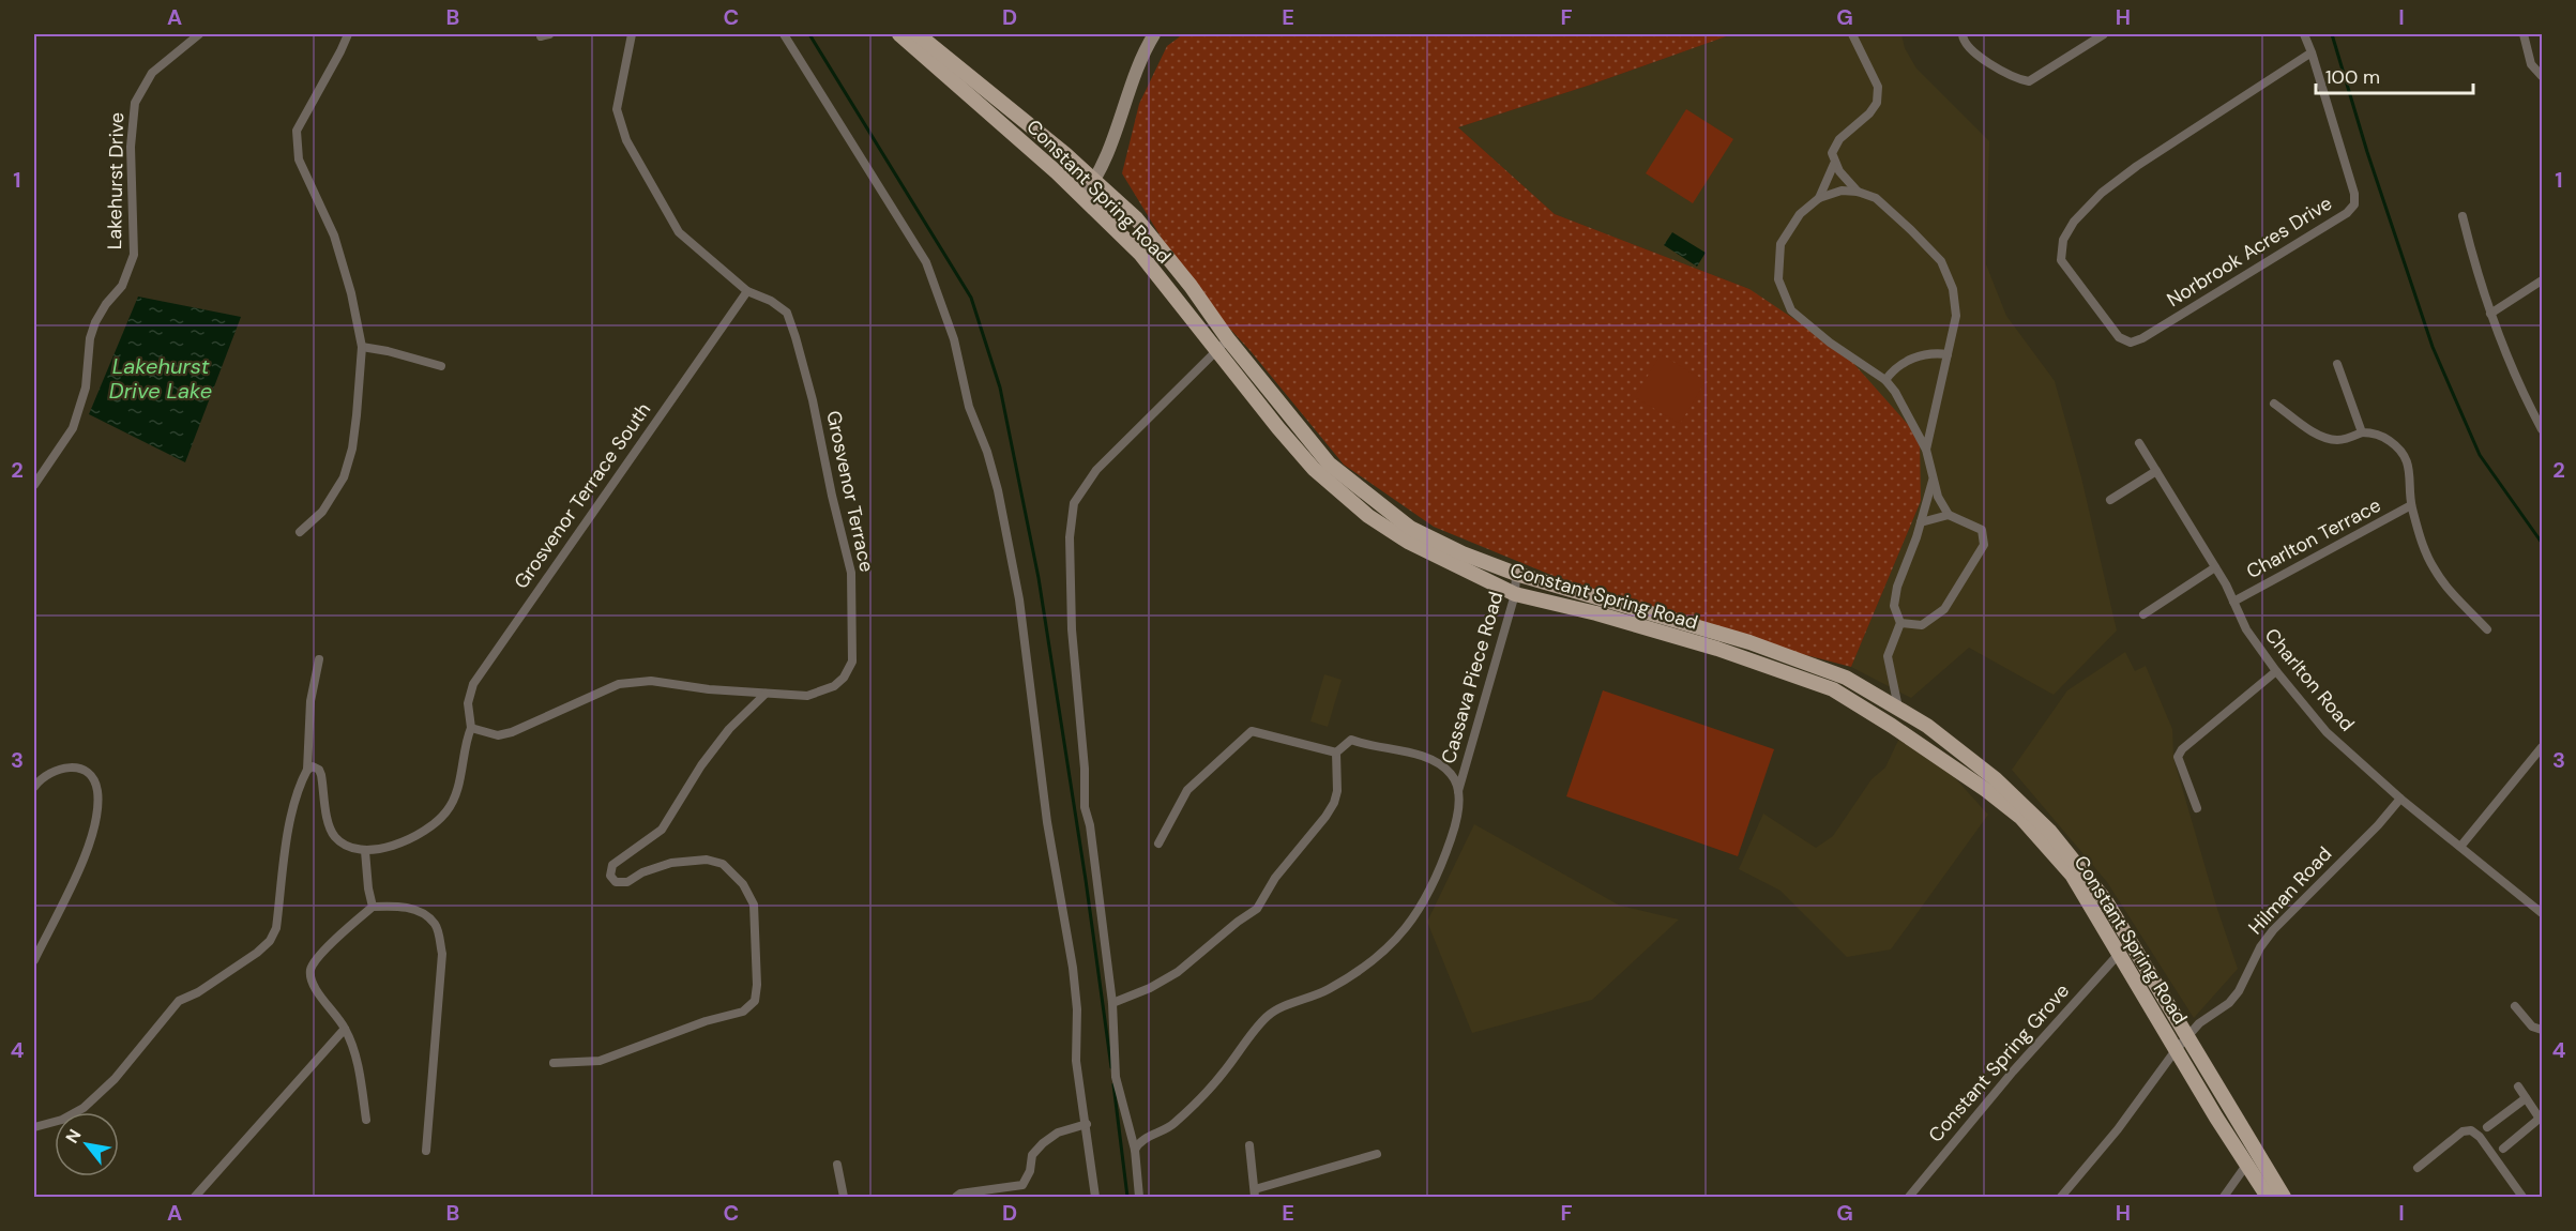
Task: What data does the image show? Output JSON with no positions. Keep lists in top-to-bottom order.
{
  "streets": {
    "main road": ["Constant Spring Road"],
    "street": [
      "Lakehurst Drive",
      "Norbrook Acres Drive",
      "Grosvenor Terrace",
      "Grosvenor Terrace South",
      "Charlton Terrace",
      "Cassava Piece Road",
      "Charlton Road",
      "Hilman Road",
      "Constant Spring Grove"
    ]
  },
  "crossings": [
    ["Constant Spring Road", "Cassava Piece Road"],
    ["Constant Spring Road", "Hilman Road"],
    ["Constant Spring Road", "Constant Spring Grove"],
    ["Grosvenor Terrace", "Grosvenor Terrace South"],
    ["Charlton Terrace", "Charlton Road"],
    ["Charlton Road", "Hilman Road"]
  ],
  "water": ["Lakehurst Drive Lake"],
  "scale_bar": "100 m",
  "north": "top left",
  "grid": {
    "columns": [
      "A",
      "B",
      "C",
      "D",
      "E",
      "F",
      "G",
      "H",
      "I"
    ],
    "rows": [
      "1",
      "2",
      "3",
      "4"
    ]
  }
}
